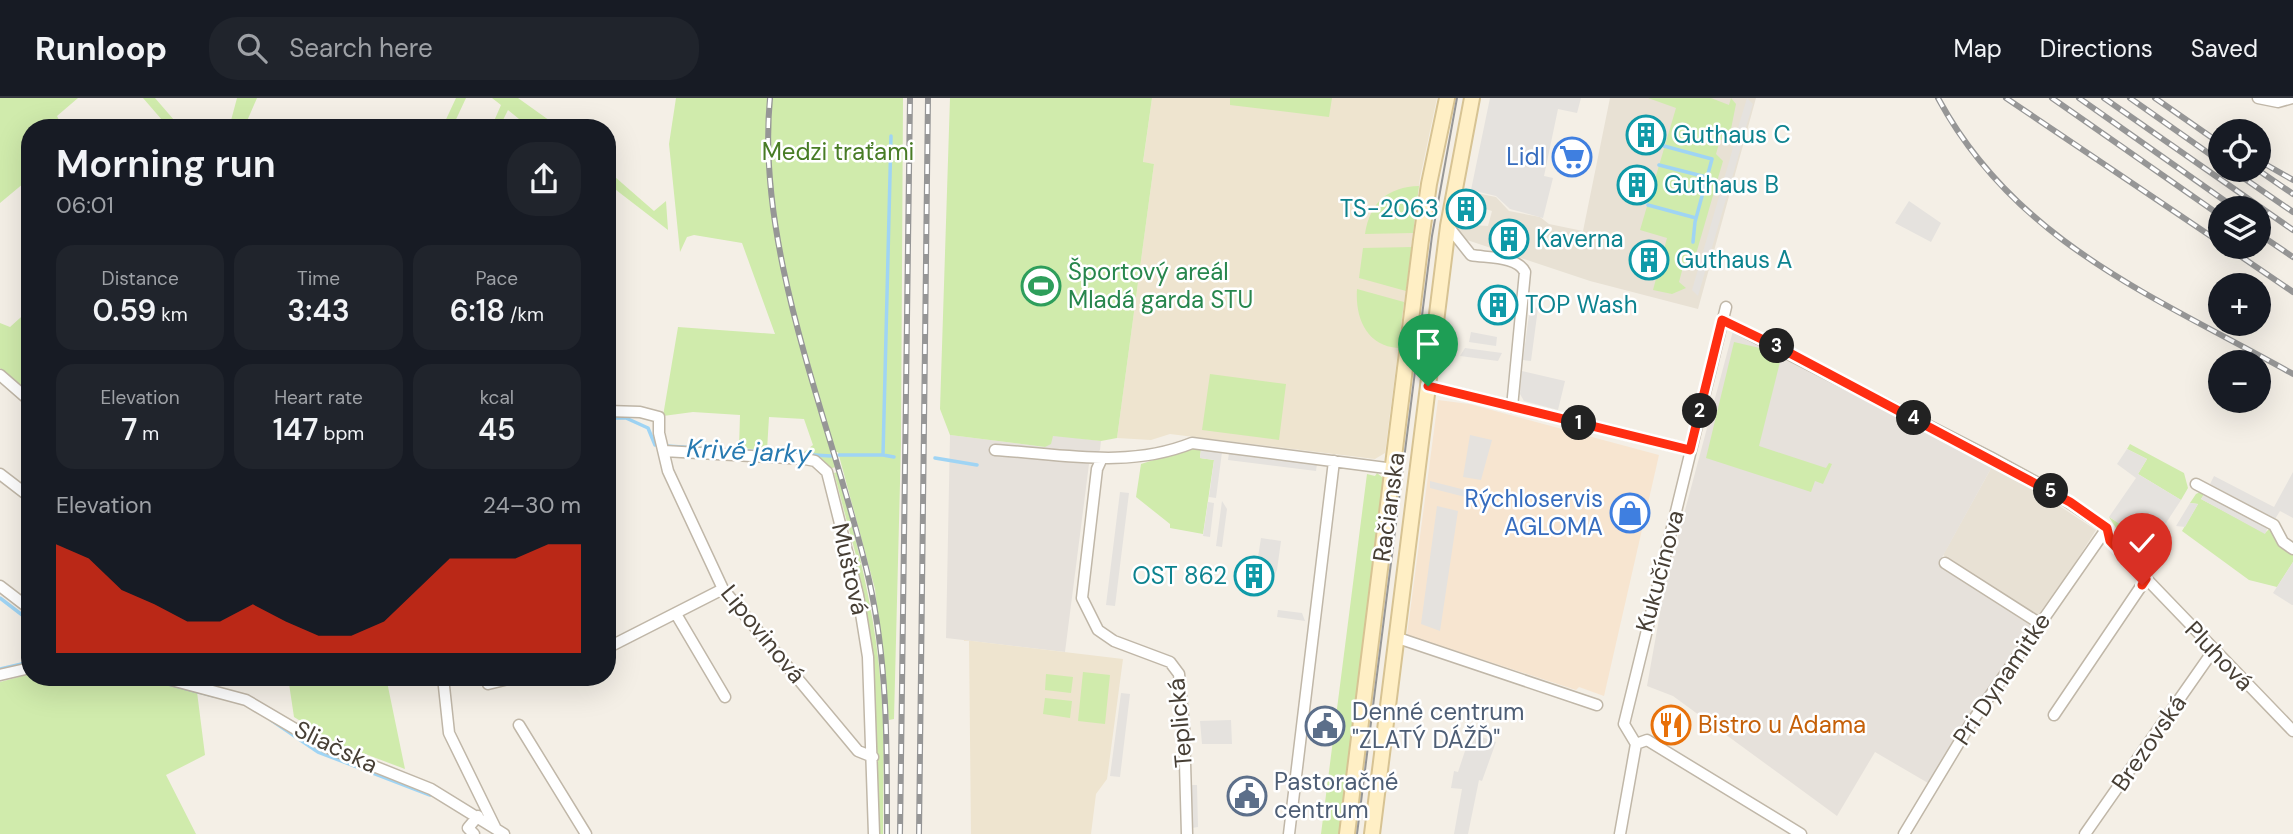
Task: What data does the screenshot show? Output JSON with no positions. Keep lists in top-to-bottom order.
{
  "streets": {
    "main road": ["Račianska"],
    "street": [
      "Muštová",
      "Kukučínova",
      "Lipovinová",
      "Pluhová",
      "Pri Dynamitke",
      "Teplická",
      "Brezovská",
      "Sliačska"
    ]
  },
  "crossings": [
    ["Muštová", "Lipovinová"],
    ["Kukučínova", "Pluhová"],
    ["Pluhová", "Pri Dynamitke"],
    ["Pluhová", "Brezovská"]
  ],
  "water": ["Krivé jarky"],
  "parks": ["Medzi traťami"],
  "places": {
    "building": [
      "Guthaus C",
      "Guthaus B",
      "TS-2063",
      "Kaverna",
      "Guthaus A",
      "TOP Wash",
      "OST 862"
    ],
    "supermarket": ["Lidl"],
    "sports": ["Športový areál Mladá garda STU"],
    "shop": ["Rýchloservis AGLOMA"],
    "restaurant": ["Bistro u Adama"],
    "public building": ["Denné centrum \"ZLATÝ DÁŽĎ\"", "Pastoračné centrum"]
  },
  "page": {
    "header": "Runloop",
    "search": "Search here",
    "nav": ["Map", "Directions", "Saved"],
    "map_buttons": ["+", "−"],
    "heading": ["Morning run", "06:01"],
    "stats": [
      ["Distance", "0.59 km"],
      ["Time", "3:43"],
      ["Pace", "6:18 /km"],
      ["Elevation", "7 m"],
      ["Heart rate", "147 bpm"],
      ["kcal", "45"]
    ],
    "pins": [
      "3",
      "2",
      "4",
      "1",
      "5"
    ],
    "chart": ["Elevation", "24–30 m"]
  }
}
